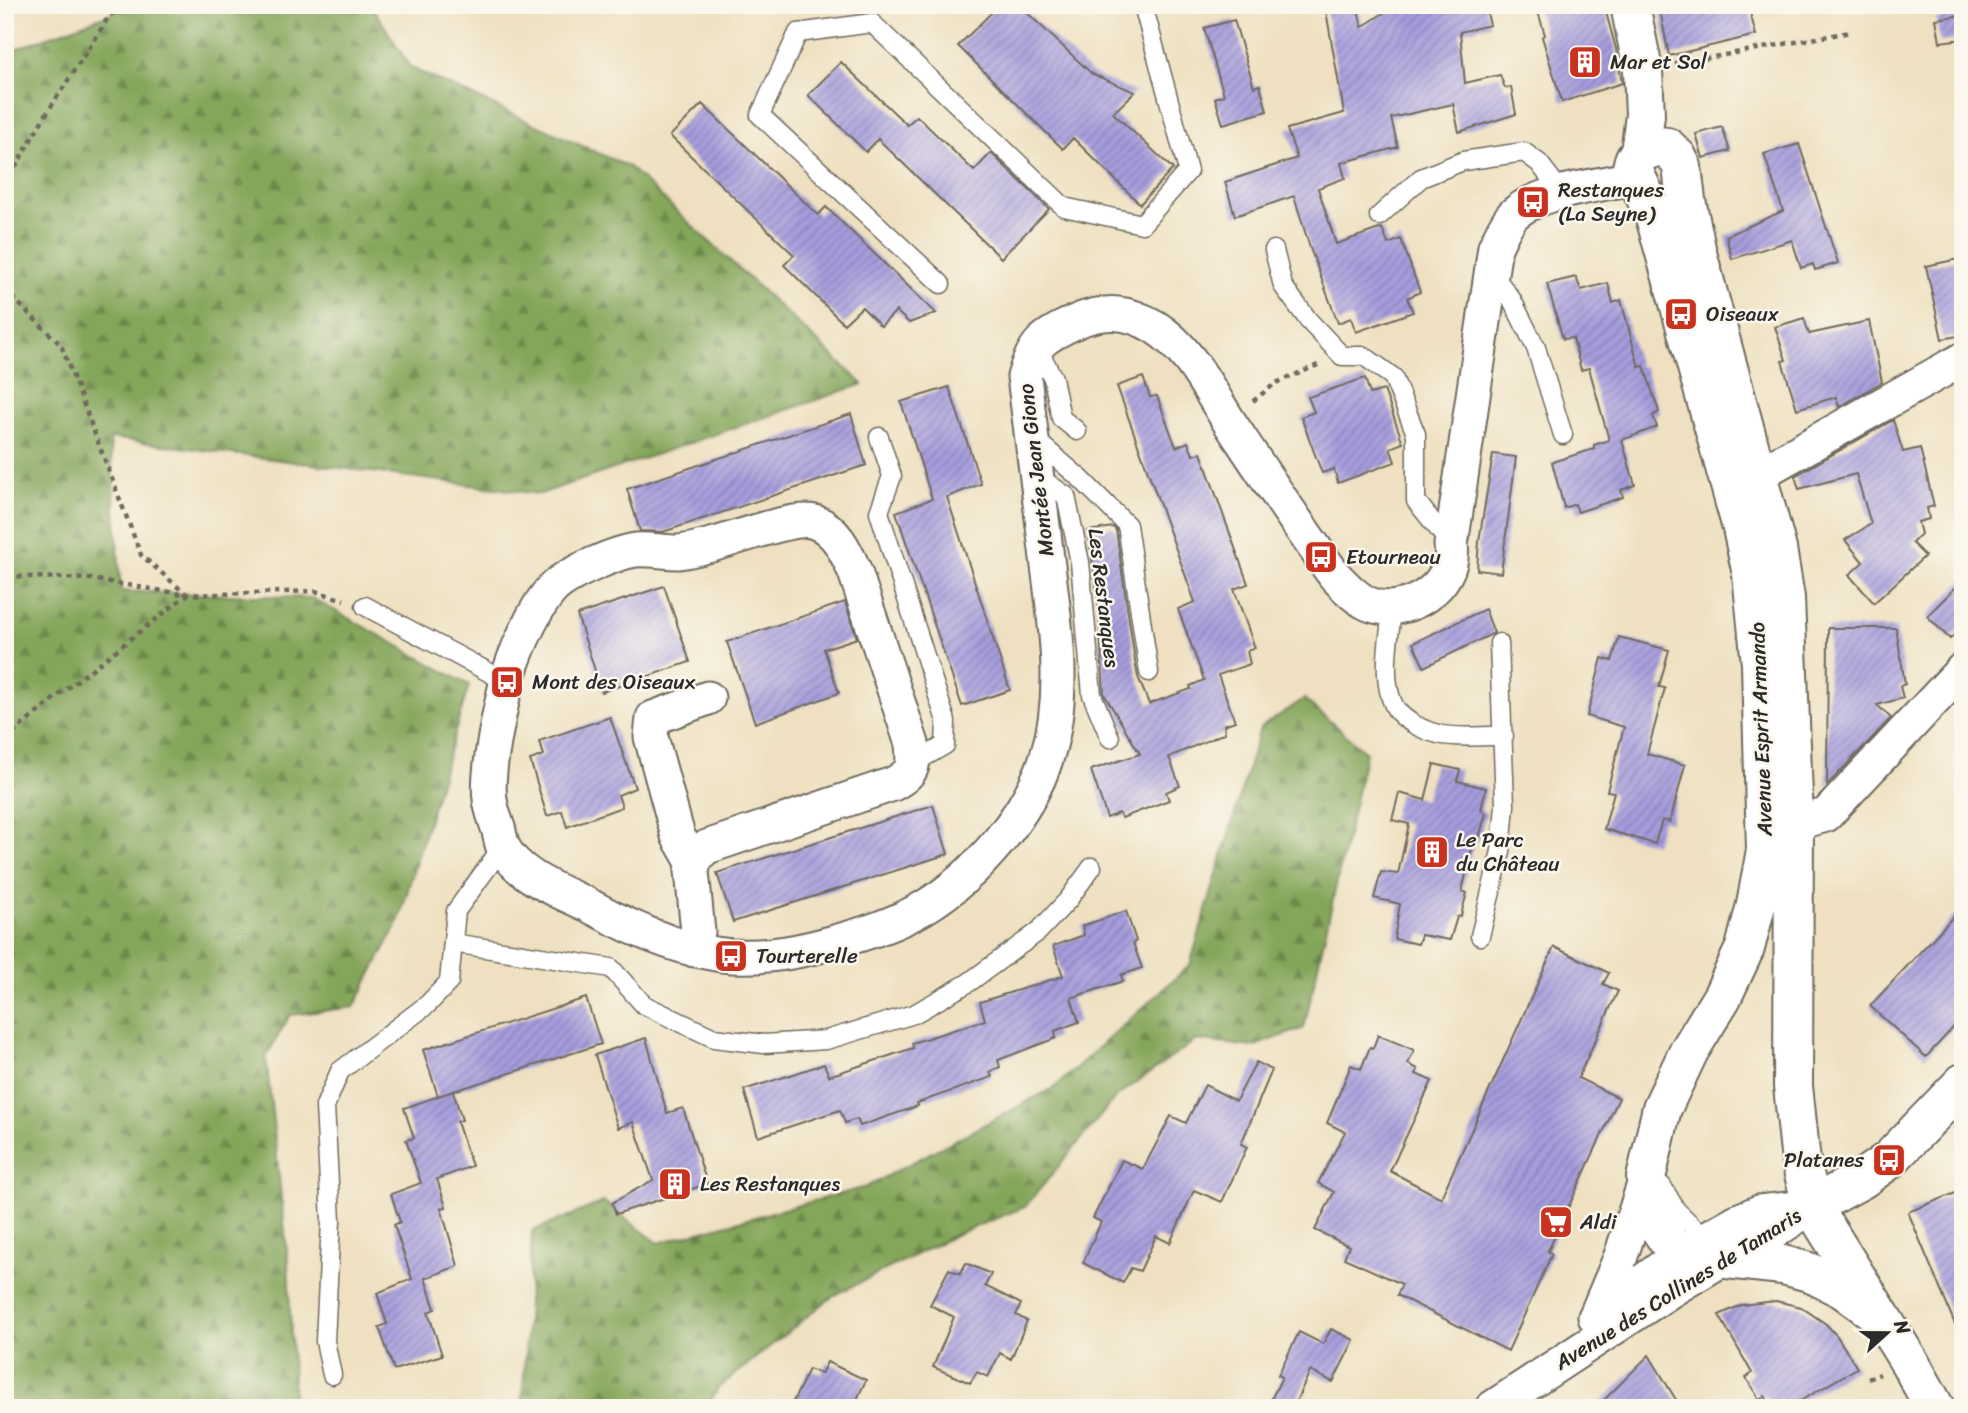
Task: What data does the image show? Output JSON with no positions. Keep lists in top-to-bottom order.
{
  "streets": {
    "street": ["Montée Jean Giono", "Avenue Esprit Armando", "Avenue des Collines de Tamaris"],
    "lane": ["Les Restanques"]
  },
  "crossings": [
    ["Montée Jean Giono", "Les Restanques"],
    ["Avenue Esprit Armando", "Avenue des Collines de Tamaris"]
  ],
  "places": {
    "building": ["Mar et Sol", "Le Parc du Château", "Les Restanques"],
    "bus stop": [
      "Restanques (La Seyne)",
      "Oiseaux",
      "Etourneau",
      "Mont des Oiseaux",
      "Tourterelle",
      "Platanes"
    ],
    "supermarket": ["Aldi"]
  },
  "north": "right"
}
